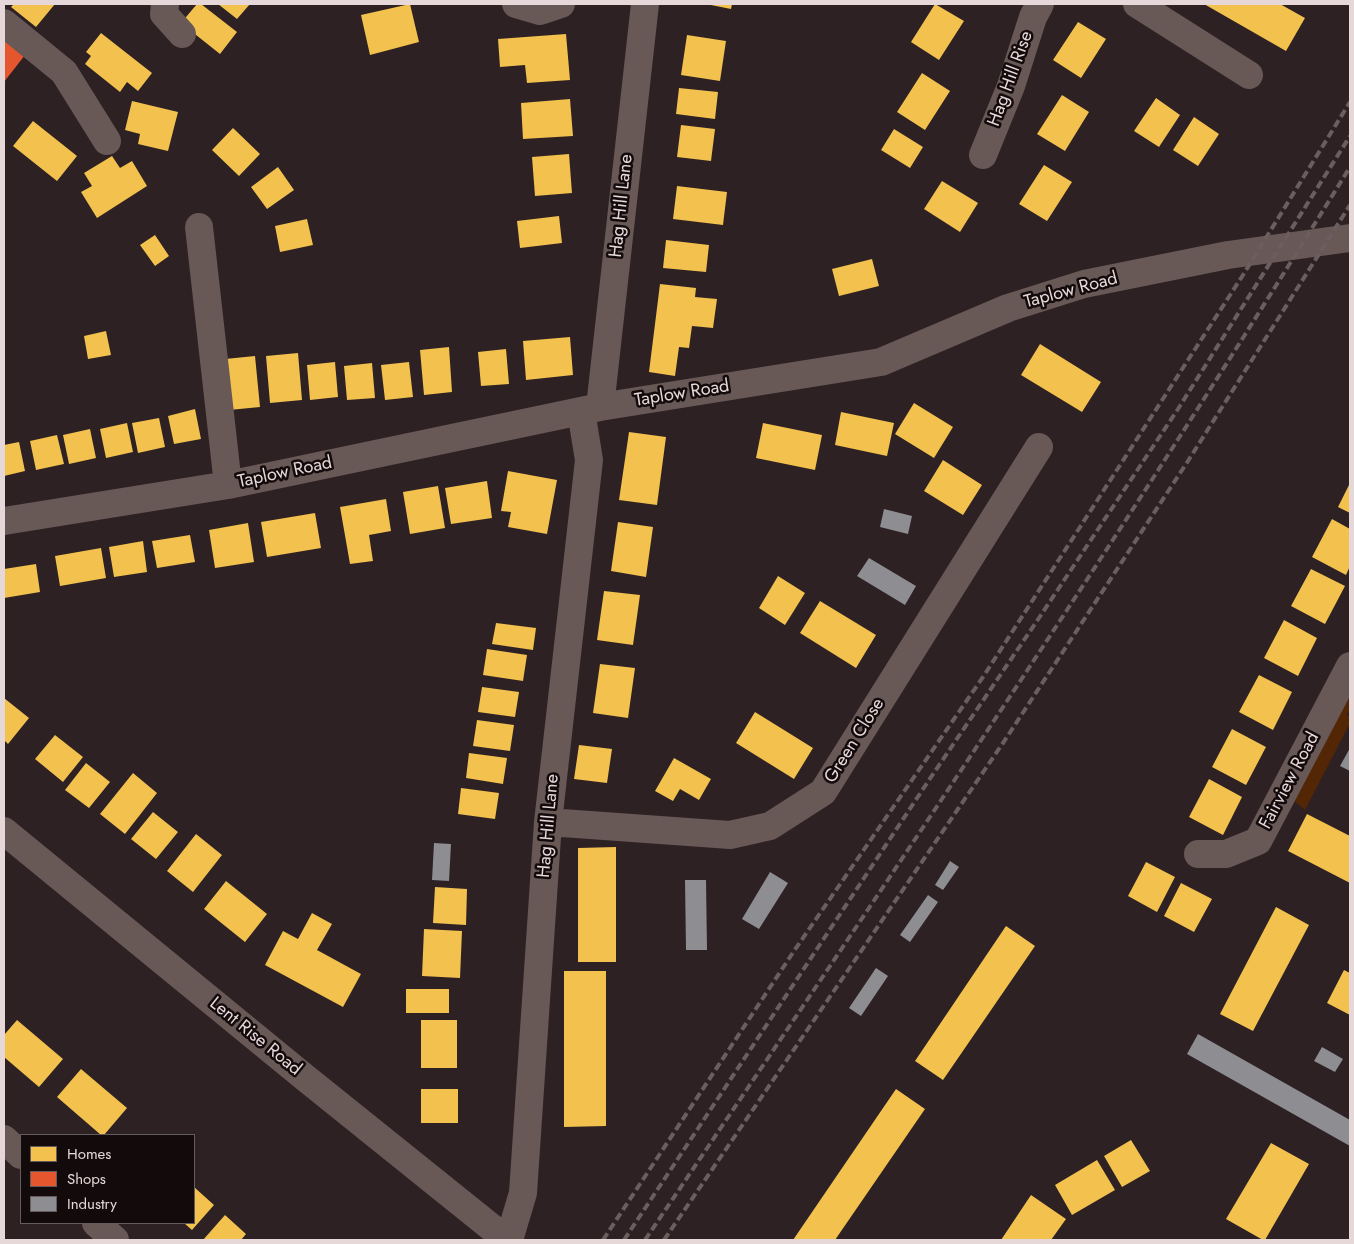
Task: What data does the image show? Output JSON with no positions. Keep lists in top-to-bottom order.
{
  "streets": {
    "street": [
      "Hag Hill Rise",
      "Hag Hill Lane",
      "Taplow Road",
      "Green Close",
      "Fairview Road",
      "Lent Rise Road"
    ]
  },
  "crossings": [
    ["Hag Hill Lane", "Taplow Road"],
    ["Hag Hill Lane", "Green Close"],
    ["Hag Hill Lane", "Lent Rise Road"]
  ],
  "legend": ["Homes", "Shops", "Industry"]
}
